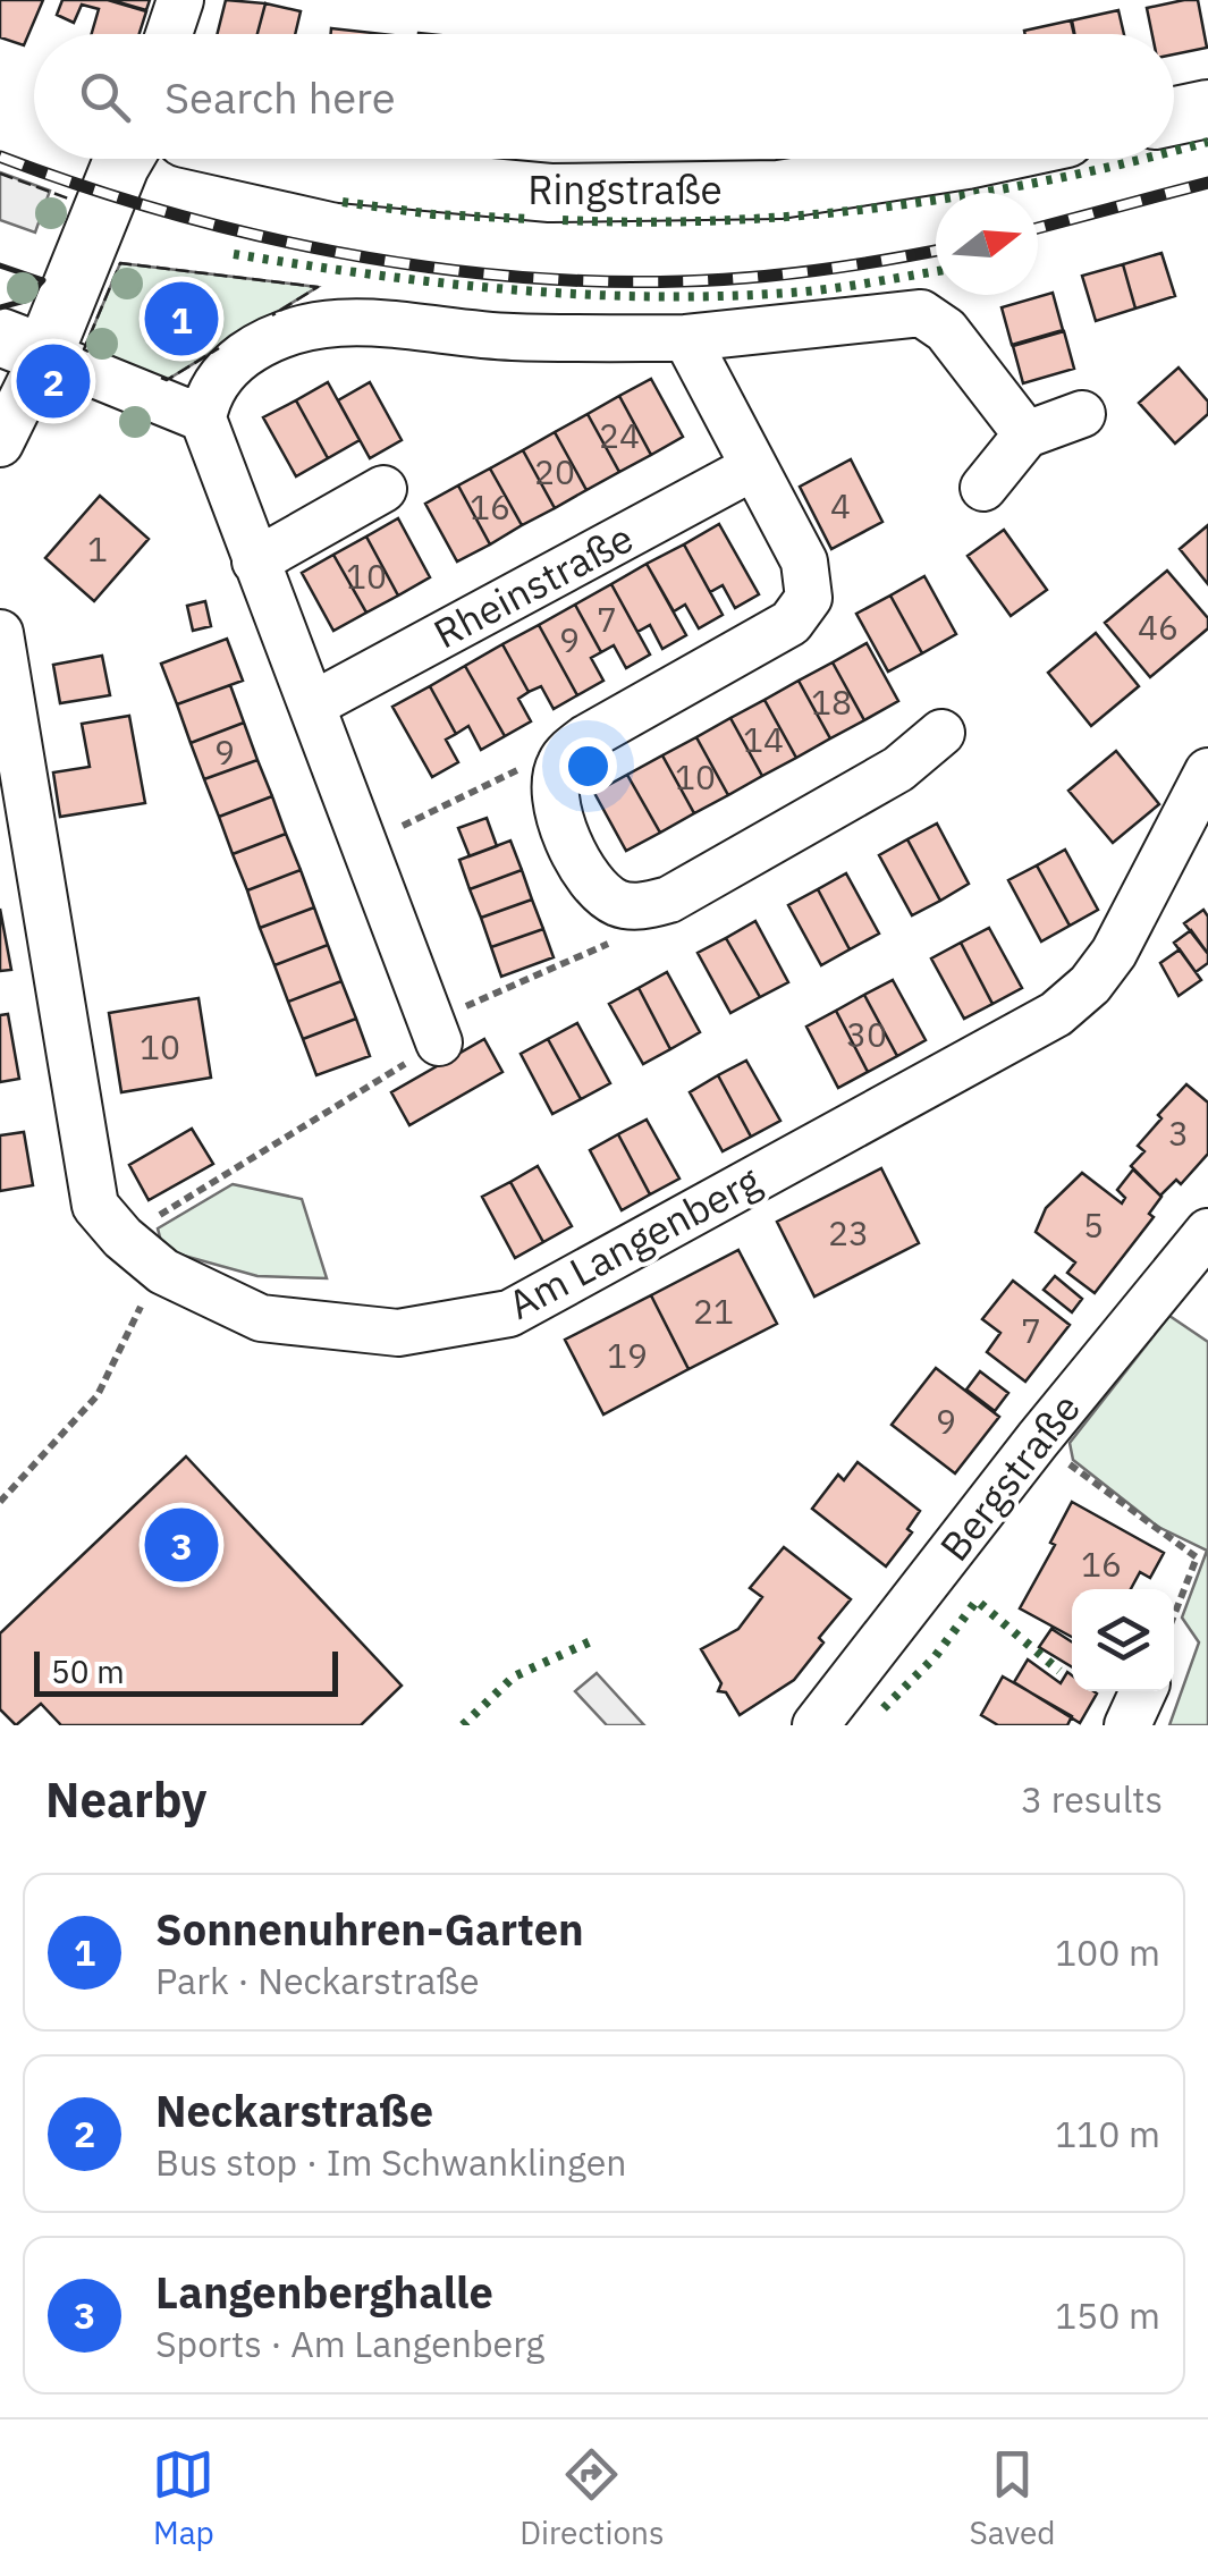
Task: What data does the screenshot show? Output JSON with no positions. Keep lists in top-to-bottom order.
{
  "streets": {
    "main road": ["Ringstraße"],
    "street": ["Rheinstraße", "Am Langenberg", "Bergstraße"]
  },
  "house_numbers": [
    "24",
    "20",
    "4",
    "16",
    "1",
    "10",
    "7",
    "46",
    "9",
    "18",
    "14",
    "9",
    "10",
    "30",
    "10",
    "3",
    "5",
    "23",
    "21",
    "7",
    "19",
    "9",
    "16"
  ],
  "scale_bar": "50 m",
  "north": "right",
  "page": {
    "search": "Search here",
    "pins": ["1", "2", "3"],
    "scale": "50 m",
    "heading": ["Nearby", "3 results"],
    "list": [
      {
        "mark": "1",
        "name": "Sonnenuhren-Garten",
        "note": "Park · Neckarstraße",
        "value": "100 m"
      },
      {
        "mark": "2",
        "name": "Neckarstraße",
        "note": "Bus stop · Im Schwanklingen",
        "value": "110 m"
      },
      {
        "mark": "3",
        "name": "Langenberghalle",
        "note": "Sports · Am Langenberg",
        "value": "150 m"
      }
    ],
    "nav": ["Map", "Directions", "Saved"]
  }
}
